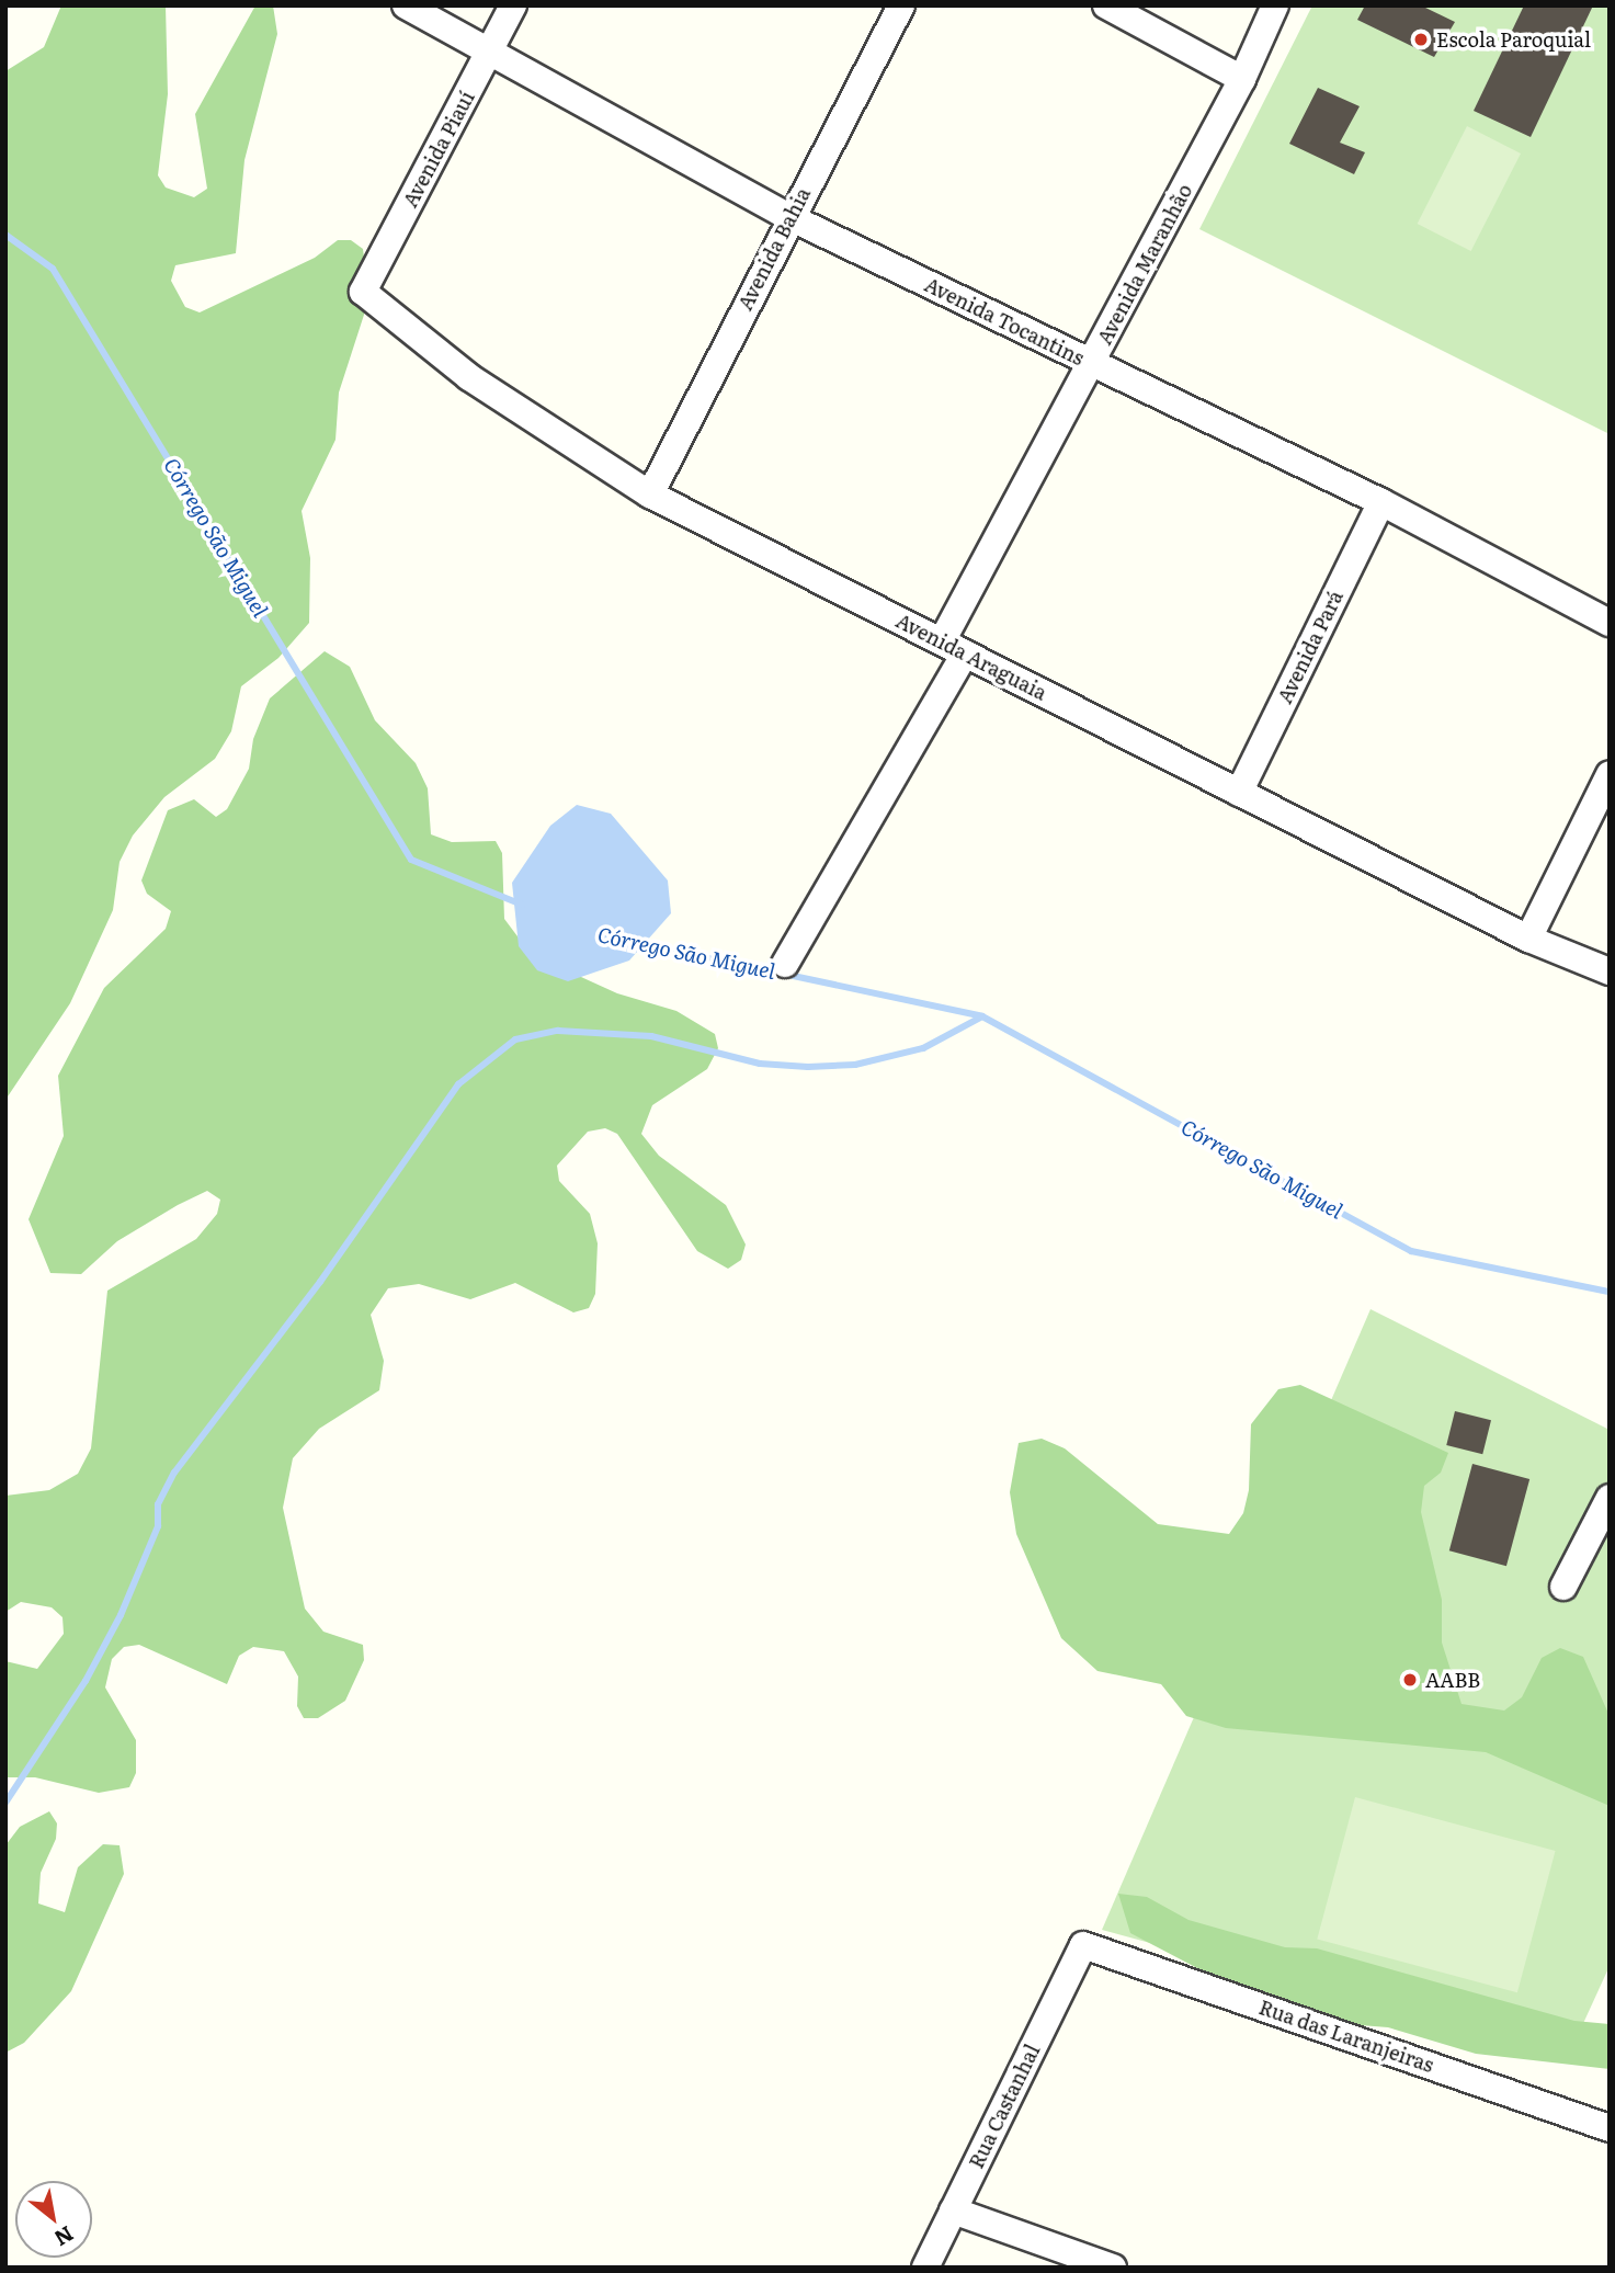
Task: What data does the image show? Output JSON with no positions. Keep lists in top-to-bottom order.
{
  "streets": {
    "street": [
      "Avenida Piauí",
      "Avenida Bahia",
      "Avenida Maranhão",
      "Avenida Tocantins",
      "Avenida Pará",
      "Avenida Araguaia",
      "Rua das Laranjeiras",
      "Rua Castanhal"
    ]
  },
  "crossings": [
    ["Avenida Piauí", "Avenida Tocantins"],
    ["Avenida Piauí", "Avenida Araguaia"],
    ["Avenida Bahia", "Avenida Tocantins"],
    ["Avenida Bahia", "Avenida Araguaia"],
    ["Avenida Maranhão", "Avenida Tocantins"],
    ["Avenida Maranhão", "Avenida Araguaia"],
    ["Avenida Tocantins", "Avenida Pará"],
    ["Avenida Pará", "Avenida Araguaia"],
    ["Rua das Laranjeiras", "Rua Castanhal"]
  ],
  "water": ["Córrego São Miguel"],
  "places": ["Escola Paroquial", "AABB"],
  "north": "bottom right"
}
